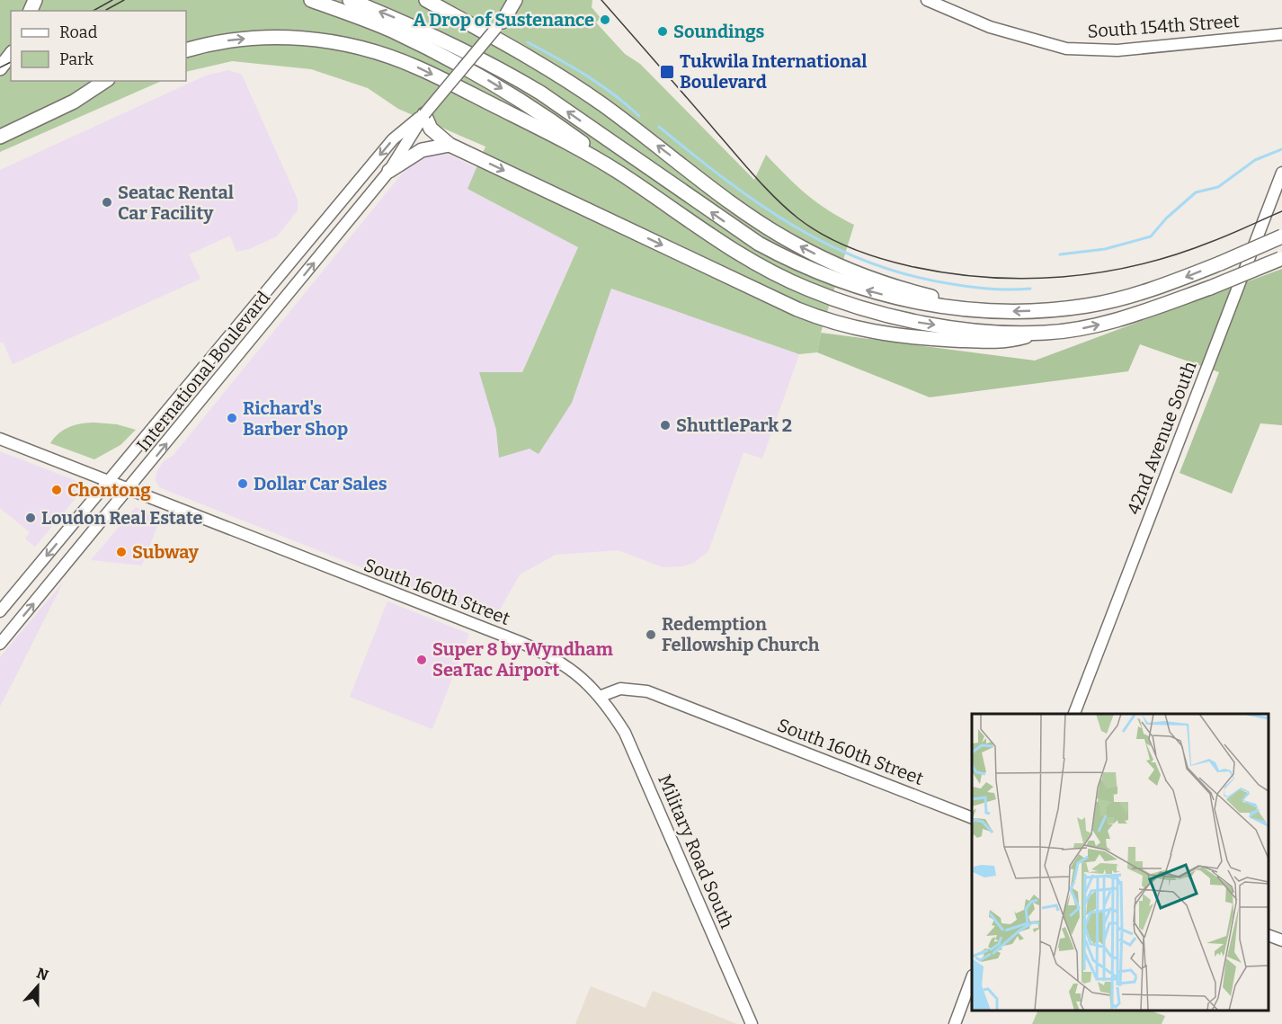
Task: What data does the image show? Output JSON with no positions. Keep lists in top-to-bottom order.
{
  "streets": {
    "main road": [
      "South 154th Street",
      "International Boulevard",
      "42nd Avenue South",
      "South 160th Street",
      "Military Road South"
    ]
  },
  "crossings": [
    ["International Boulevard", "South 160th Street"],
    ["South 160th Street", "Military Road South"]
  ],
  "places": {
    "other": [
      "A Drop of Sustenance",
      "Soundings",
      "Seatac Rental Car Facility",
      "Richard's Barber Shop",
      "ShuttlePark 2",
      "Dollar Car Sales",
      "Chontong",
      "Loudon Real Estate",
      "Subway",
      "Redemption Fellowship Church",
      "Super 8 by Wyndham SeaTac Airport"
    ],
    "transit": ["Tukwila International Boulevard"]
  },
  "legend": ["Road", "Park"],
  "north": "top"
}
